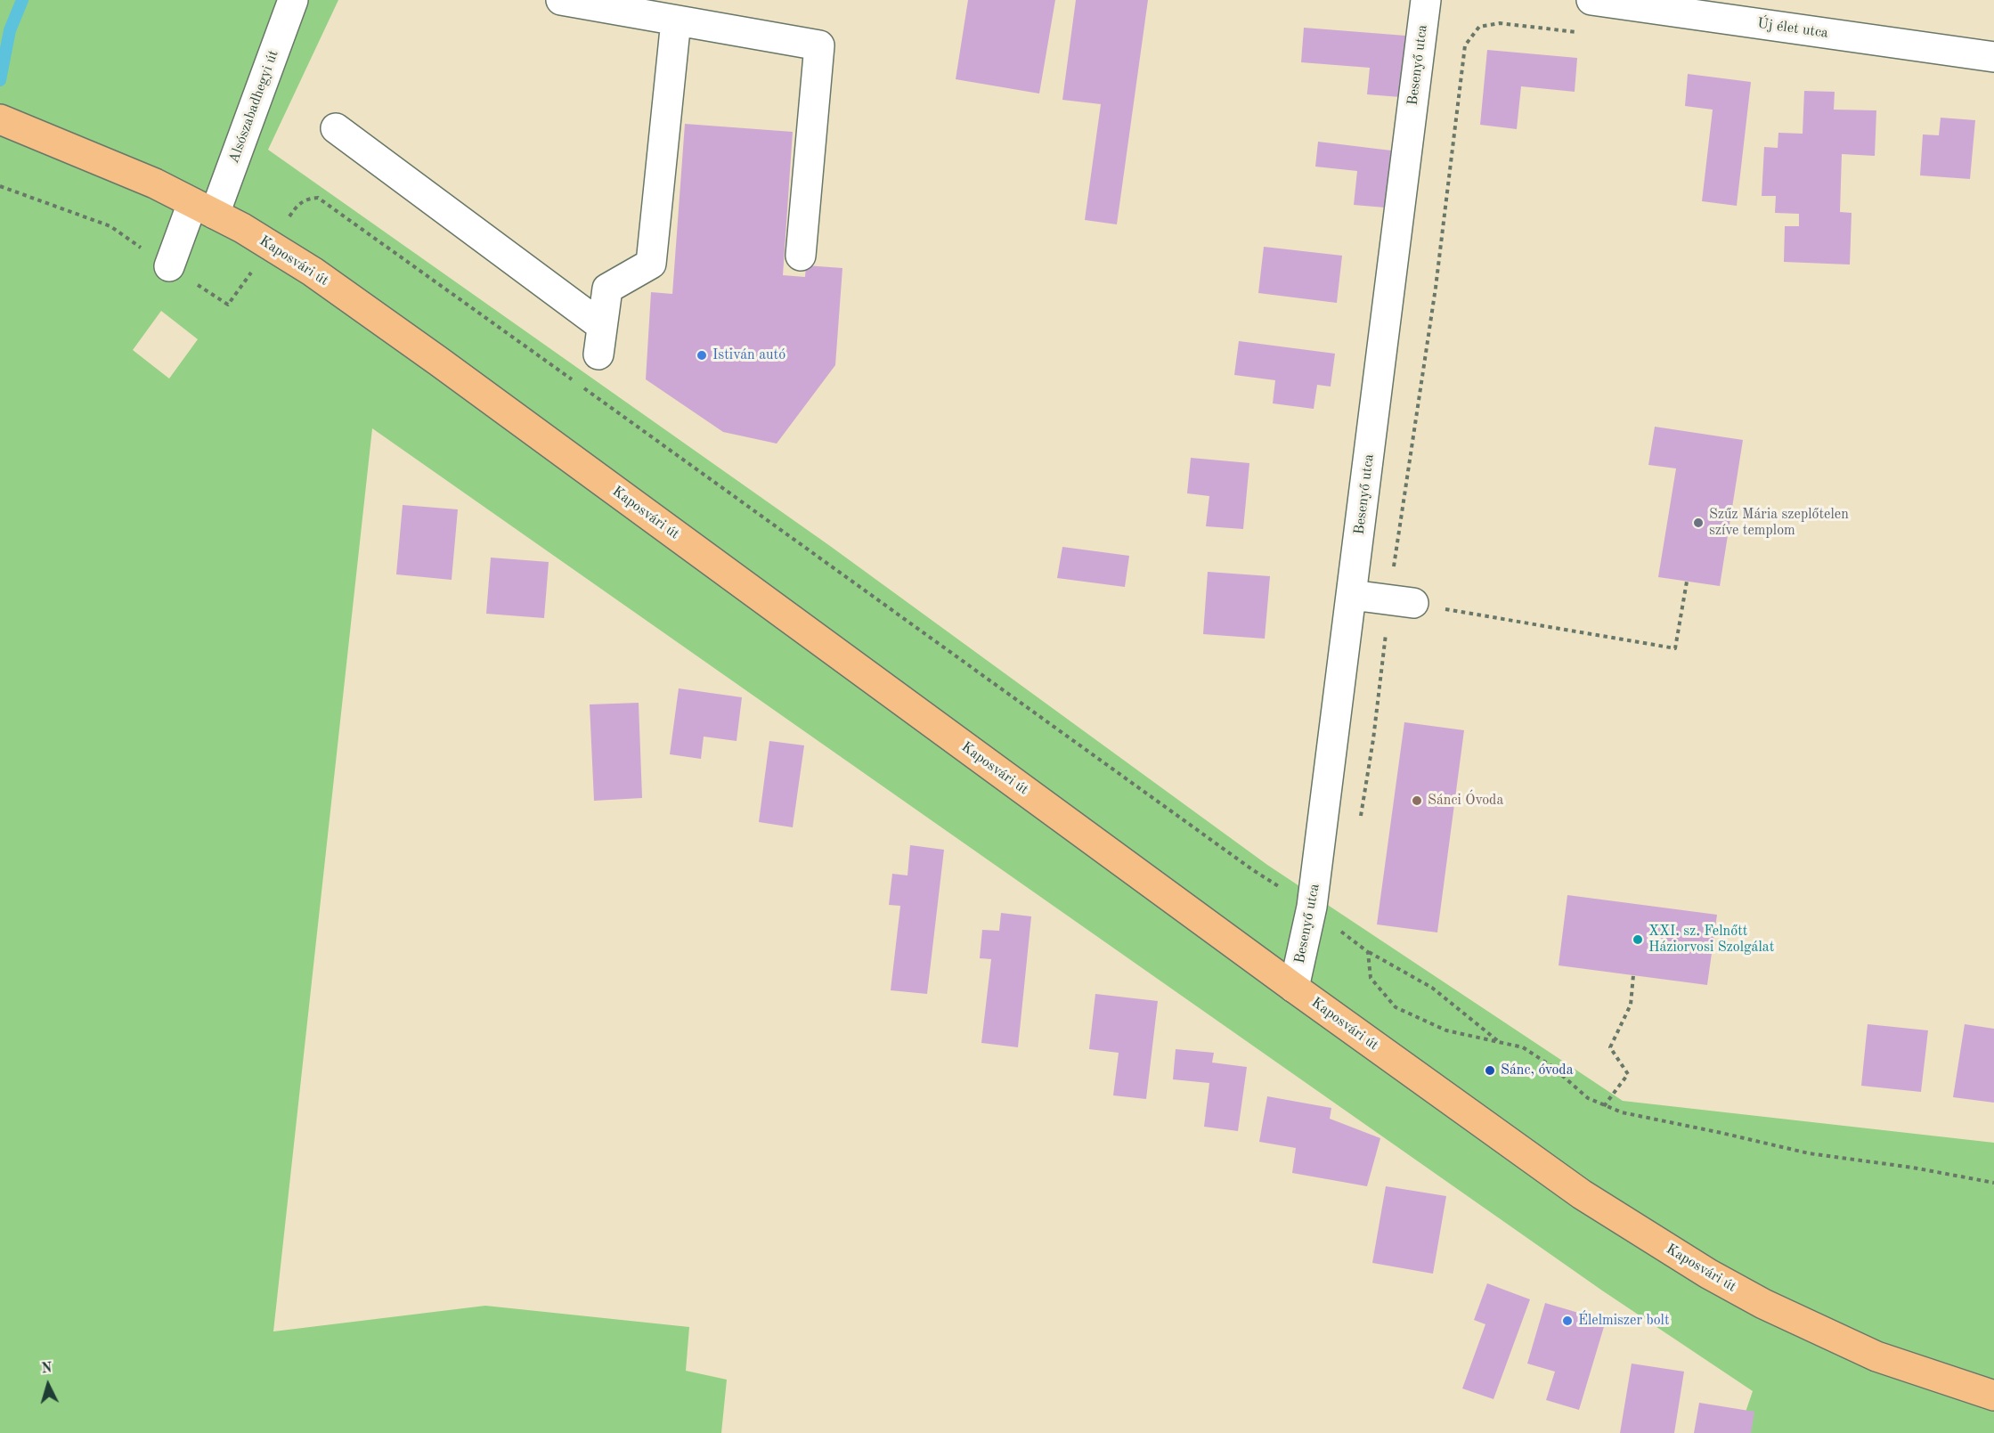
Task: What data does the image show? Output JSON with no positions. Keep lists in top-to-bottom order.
{
  "streets": {
    "main road": ["Kaposvári út"],
    "street": ["Új élet utca", "Besenyő utca", "Alsószabadhegyi út"]
  },
  "crossings": [
    ["Besenyő utca", "Kaposvári út"],
    ["Alsószabadhegyi út", "Kaposvári út"]
  ],
  "places": [
    "Istiván autó",
    "Szűz Mária szeplőtelen szíve templom",
    "Sánci Óvoda",
    "XXI. sz. Felnőtt Háziorvosi Szolgálat",
    "Sánc, óvoda",
    "Élelmiszer bolt"
  ],
  "north": "top"
}
